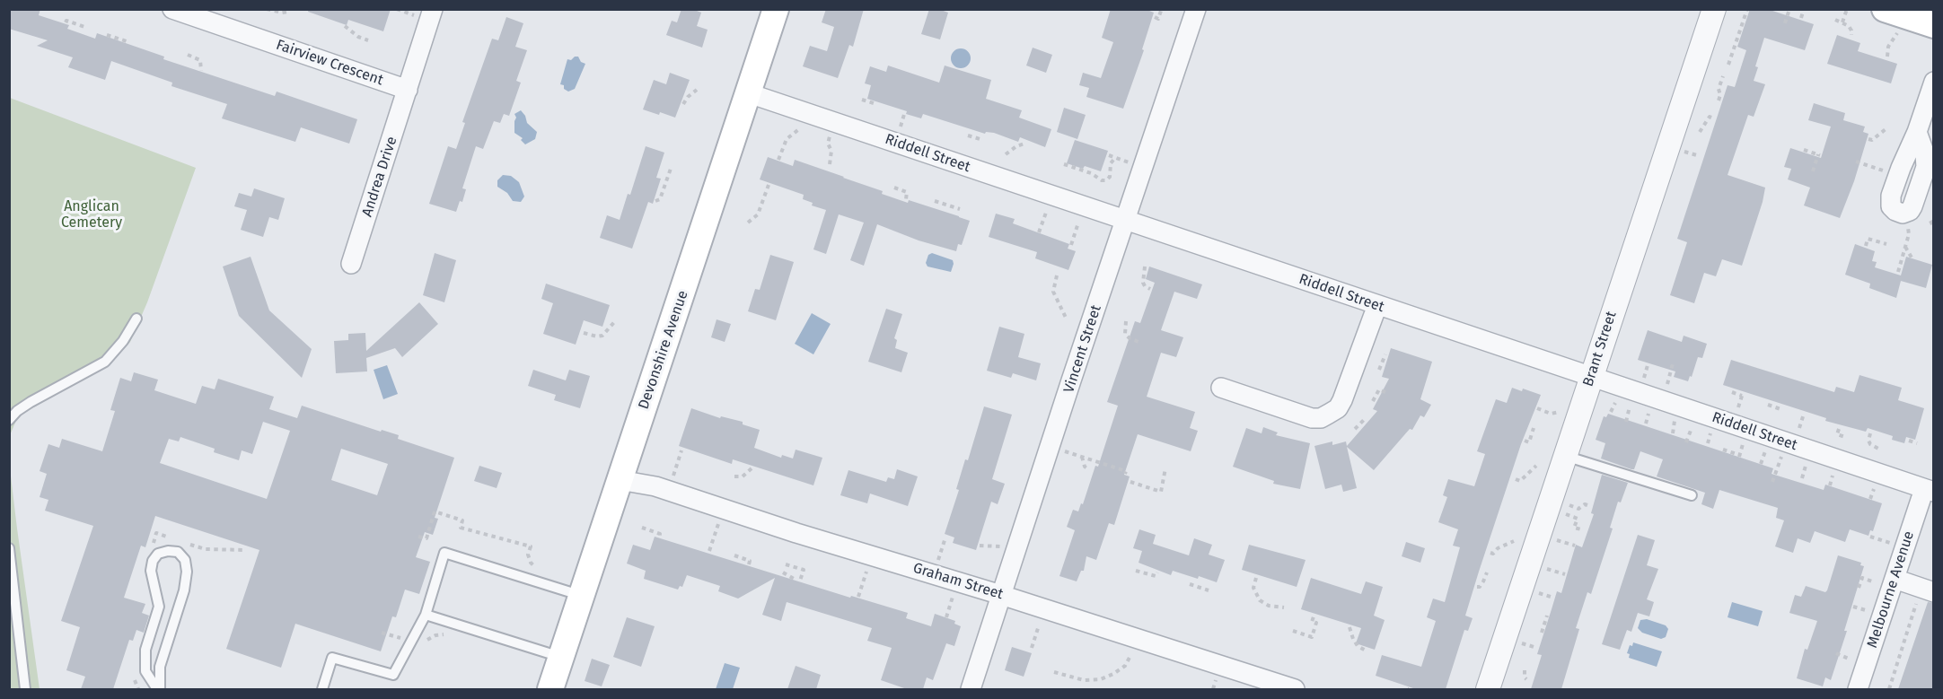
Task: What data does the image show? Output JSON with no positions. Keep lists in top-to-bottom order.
{
  "streets": {
    "main road": ["Devonshire Avenue"],
    "street": [
      "Fairview Crescent",
      "Riddell Street",
      "Andrea Drive",
      "Vincent Street",
      "Brant Street",
      "Graham Street",
      "Melbourne Avenue"
    ]
  },
  "crossings": [
    ["Fairview Crescent", "Andrea Drive"],
    ["Riddell Street", "Vincent Street"],
    ["Riddell Street", "Brant Street"],
    ["Riddell Street", "Devonshire Avenue"],
    ["Riddell Street", "Melbourne Avenue"],
    ["Vincent Street", "Graham Street"],
    ["Devonshire Avenue", "Graham Street"]
  ],
  "parks": ["Anglican Cemetery"]
}
